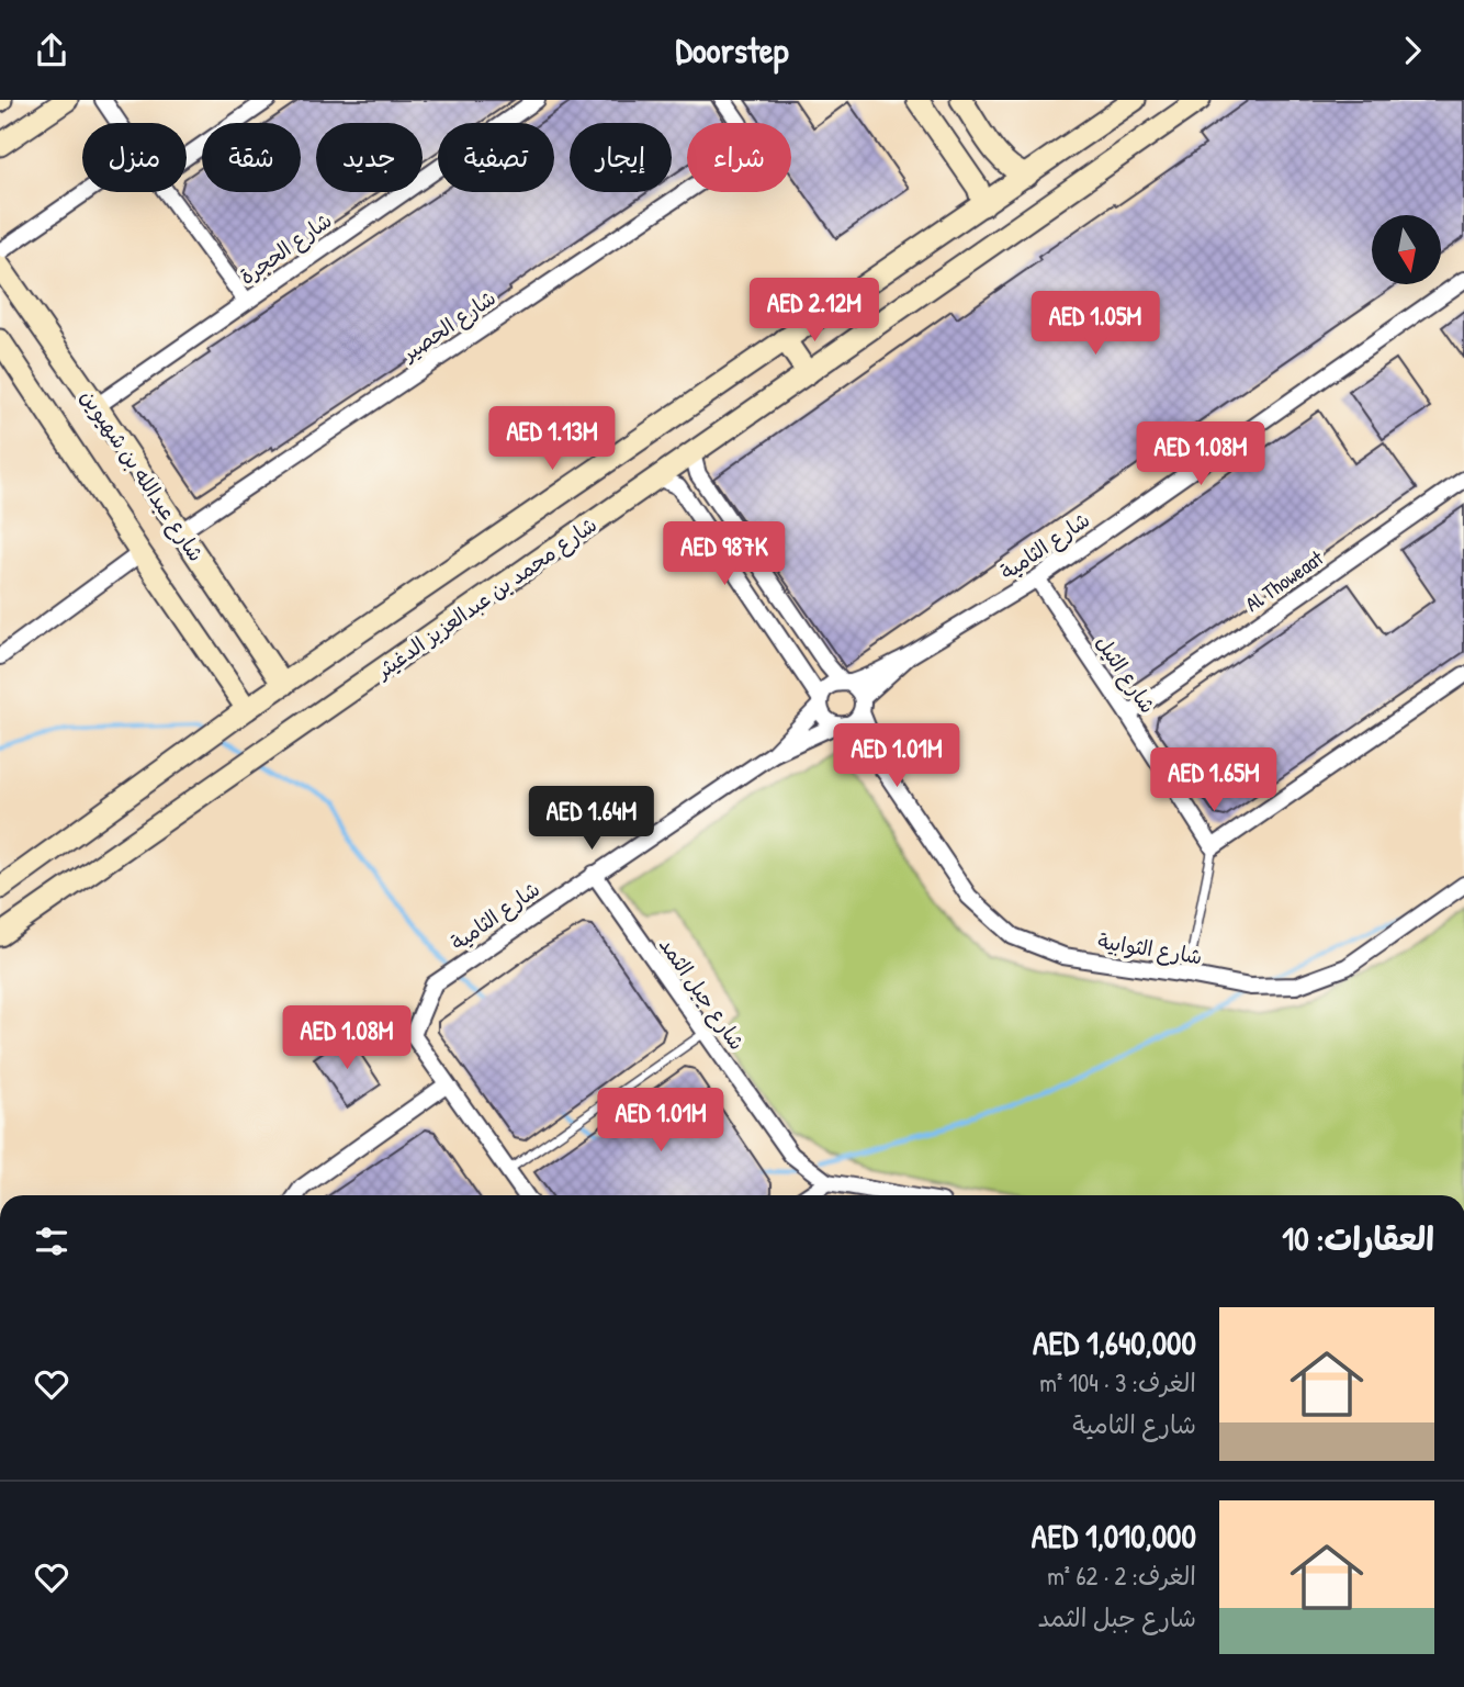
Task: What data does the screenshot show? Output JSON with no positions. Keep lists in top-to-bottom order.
{
  "streets": {
    "street": [
      "شارع الحجرة",
      "شارع الحصير",
      "شارع عبدالله بن شهيوين",
      "شارع الثامية",
      "Al Thoweaat",
      "شارع محمد بن عبدالعزيز الدغيثر",
      "شارع الثيل",
      "شارع الثوابية",
      "شارع جبل الثمد"
    ]
  },
  "crossings": [
    ["شارع الحجرة", "شارع عبدالله بن شهيوين"],
    ["شارع الحصير", "شارع عبدالله بن شهيوين"],
    ["شارع عبدالله بن شهيوين", "شارع محمد بن عبدالعزيز الدغيثر"],
    ["شارع الثامية", "شارع الثيل"],
    ["شارع الثامية", "شارع جبل الثمد"],
    ["Al Thoweaat", "شارع الثيل"]
  ],
  "north": "bottom",
  "page": {
    "header": "Doorstep",
    "chip": [
      "شراء",
      "إيجار",
      "تصفية",
      "جديد",
      "شقة",
      "منزل"
    ],
    "price": [
      "AED 2.12M",
      "AED 1.05M",
      "AED 1.13M",
      "AED 1.08M",
      "AED 987K",
      "AED 1.01M",
      "AED 1.65M",
      "AED 1.64M",
      "AED 1.08M",
      "AED 1.01M"
    ],
    "heading": "العقارات: 10",
    "list": [
      {
        "name": "AED 1,640,000",
        "note": "الغرف: 3 · 104 m² · شارع الثامية"
      },
      {
        "name": "AED 1,010,000",
        "note": "الغرف: 2 · 62 m² · شارع جبل الثمد"
      }
    ]
  }
}
